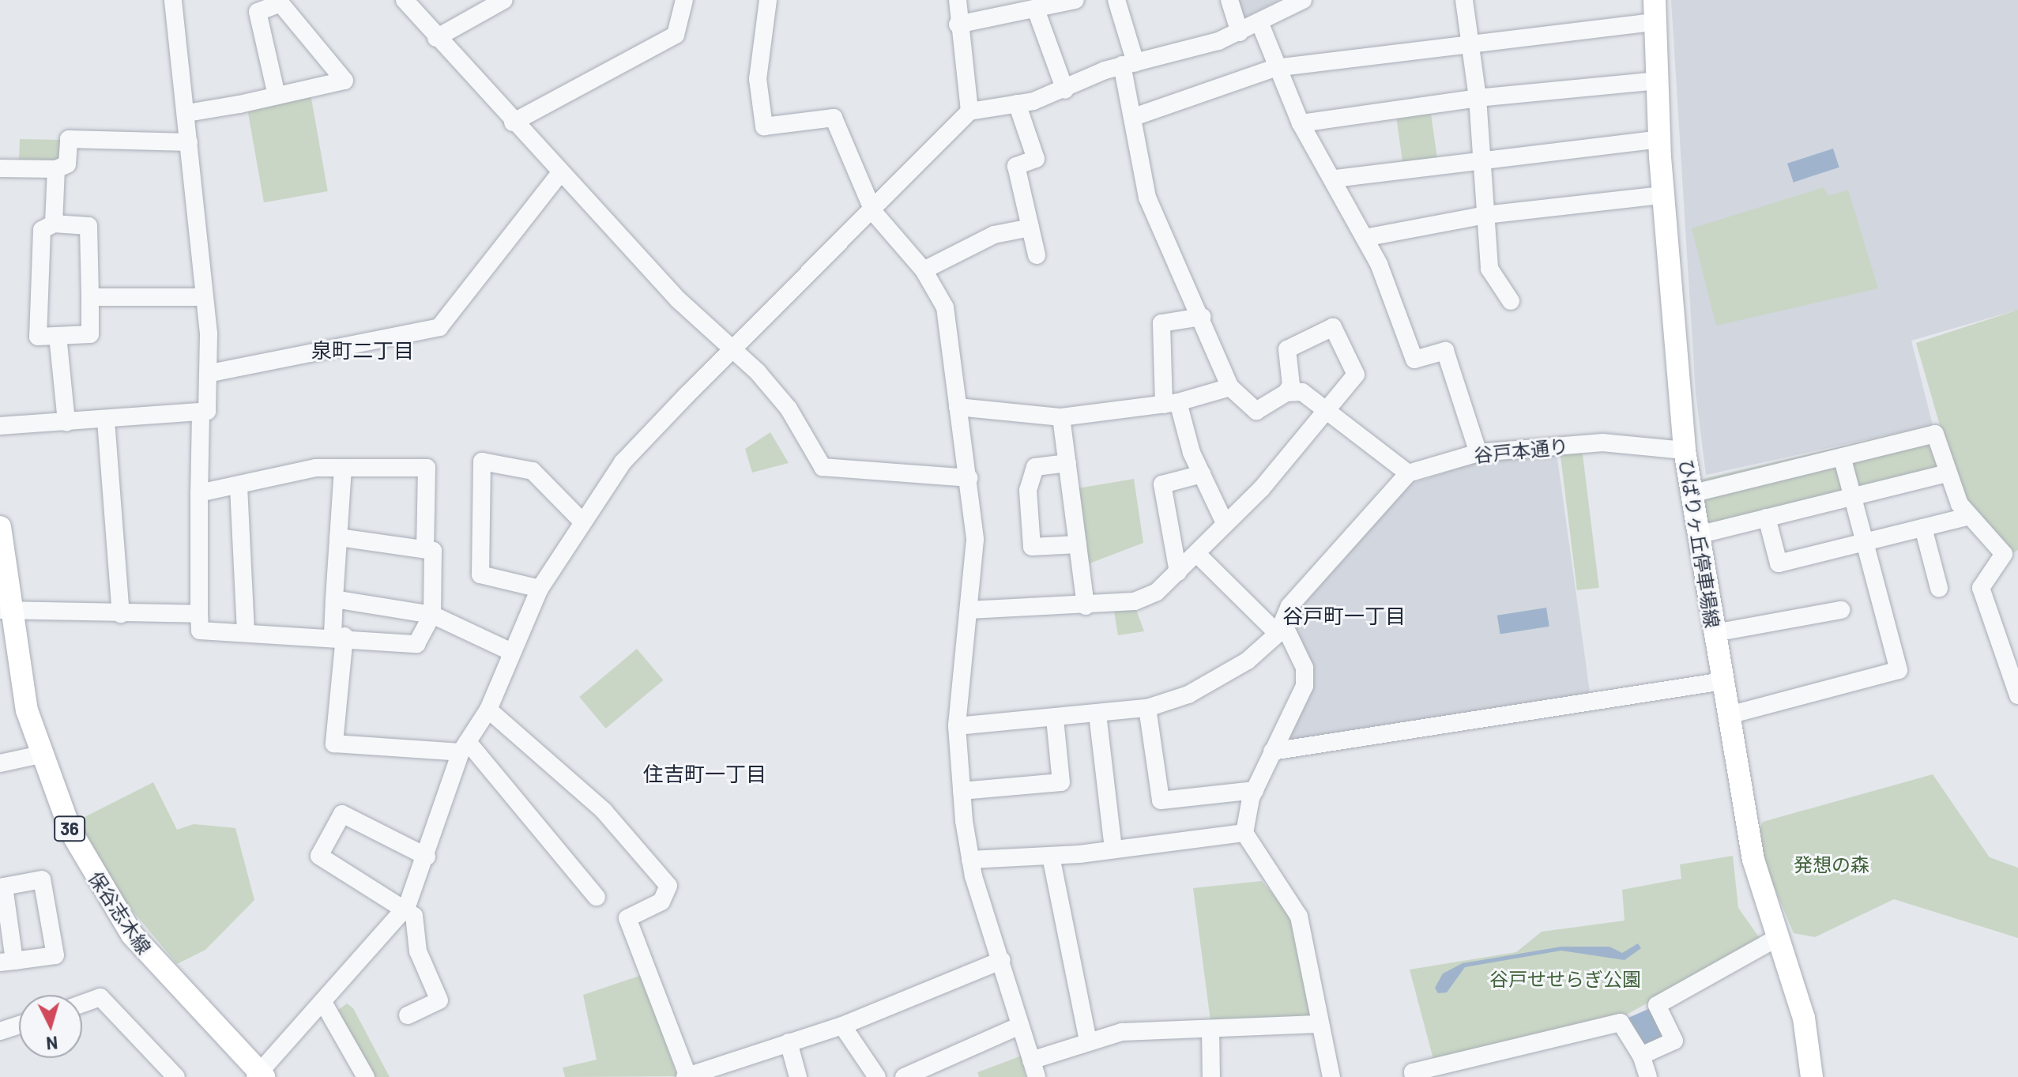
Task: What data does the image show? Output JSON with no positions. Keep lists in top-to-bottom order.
{
  "streets": {
    "main road": ["ひばりヶ丘停車場線", "36", "保谷志木線"],
    "street": ["谷戸本通り"]
  },
  "crossings": [
    ["谷戸本通り", "ひばりヶ丘停車場線"]
  ],
  "districts": ["泉町二丁目", "谷戸町一丁目", "住吉町一丁目"],
  "parks": ["発想の森", "谷戸せせらぎ公園"],
  "north": "bottom"
}
